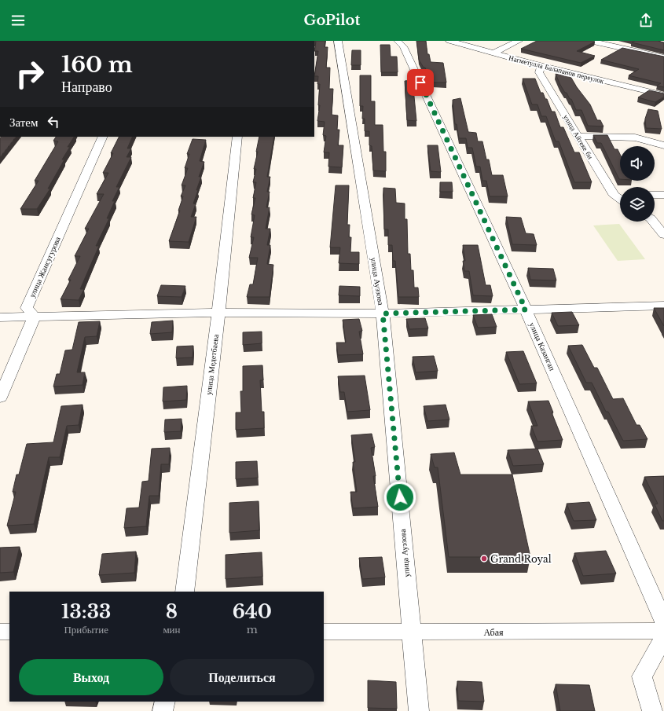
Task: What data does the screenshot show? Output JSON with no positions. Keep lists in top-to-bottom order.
{
  "streets": {
    "street": [
      "Нагметулла Балапанов переулок",
      "улица Айтеке би",
      "улица Жансугурова",
      "улица Ауэзова",
      "улица Казангап",
      "улица Медетбаева",
      "Абая"
    ]
  },
  "crossings": [
    ["Нагметулла Балапанов переулок", "улица Айтеке би"],
    ["улица Ауэзова", "Абая"]
  ],
  "places": ["Grand Royal"],
  "page": {
    "header": "GoPilot",
    "turn": ["160 m", "Направо"],
    "then": "Затем",
    "eta": [
      "13:33",
      "Прибытие",
      "8",
      "мин",
      "640",
      "m"
    ],
    "buttons": ["Выход", "Поделиться"]
  }
}
